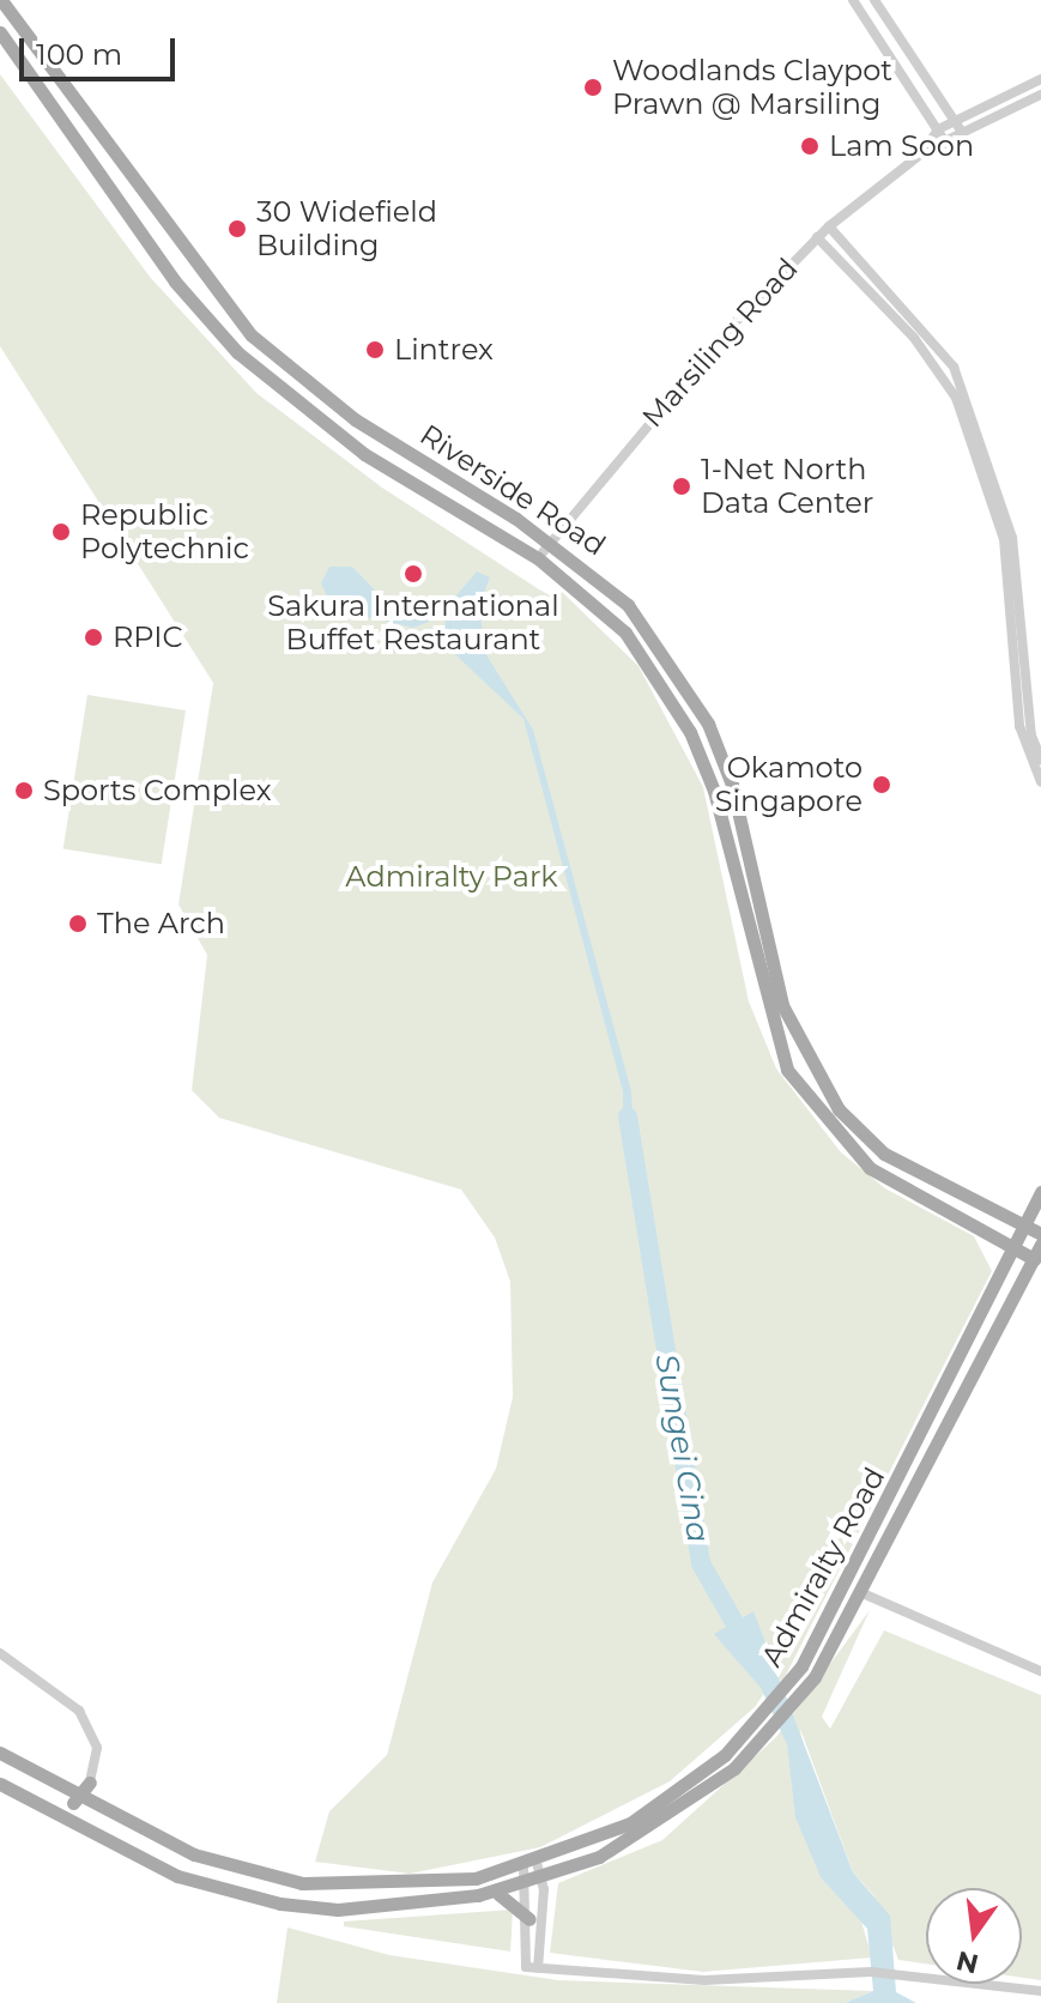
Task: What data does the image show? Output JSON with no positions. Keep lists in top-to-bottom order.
{
  "streets": {
    "main road": ["Riverside Road", "Admiralty Road"],
    "street": ["Marsiling Road"]
  },
  "crossings": [
    ["Marsiling Road", "Riverside Road"],
    ["Riverside Road", "Admiralty Road"]
  ],
  "water": ["Sungei Cina"],
  "parks": ["Admiralty Park"],
  "places": [
    "Woodlands Claypot Prawn @ Marsiling",
    "Lam Soon",
    "30 Widefield Building",
    "Lintrex",
    "1-Net North Data Center",
    "Republic Polytechnic",
    "Sakura International Buffet Restaurant",
    "RPIC",
    "Okamoto Singapore",
    "Sports Complex",
    "The Arch"
  ],
  "scale_bar": "100 m",
  "north": "bottom"
}
